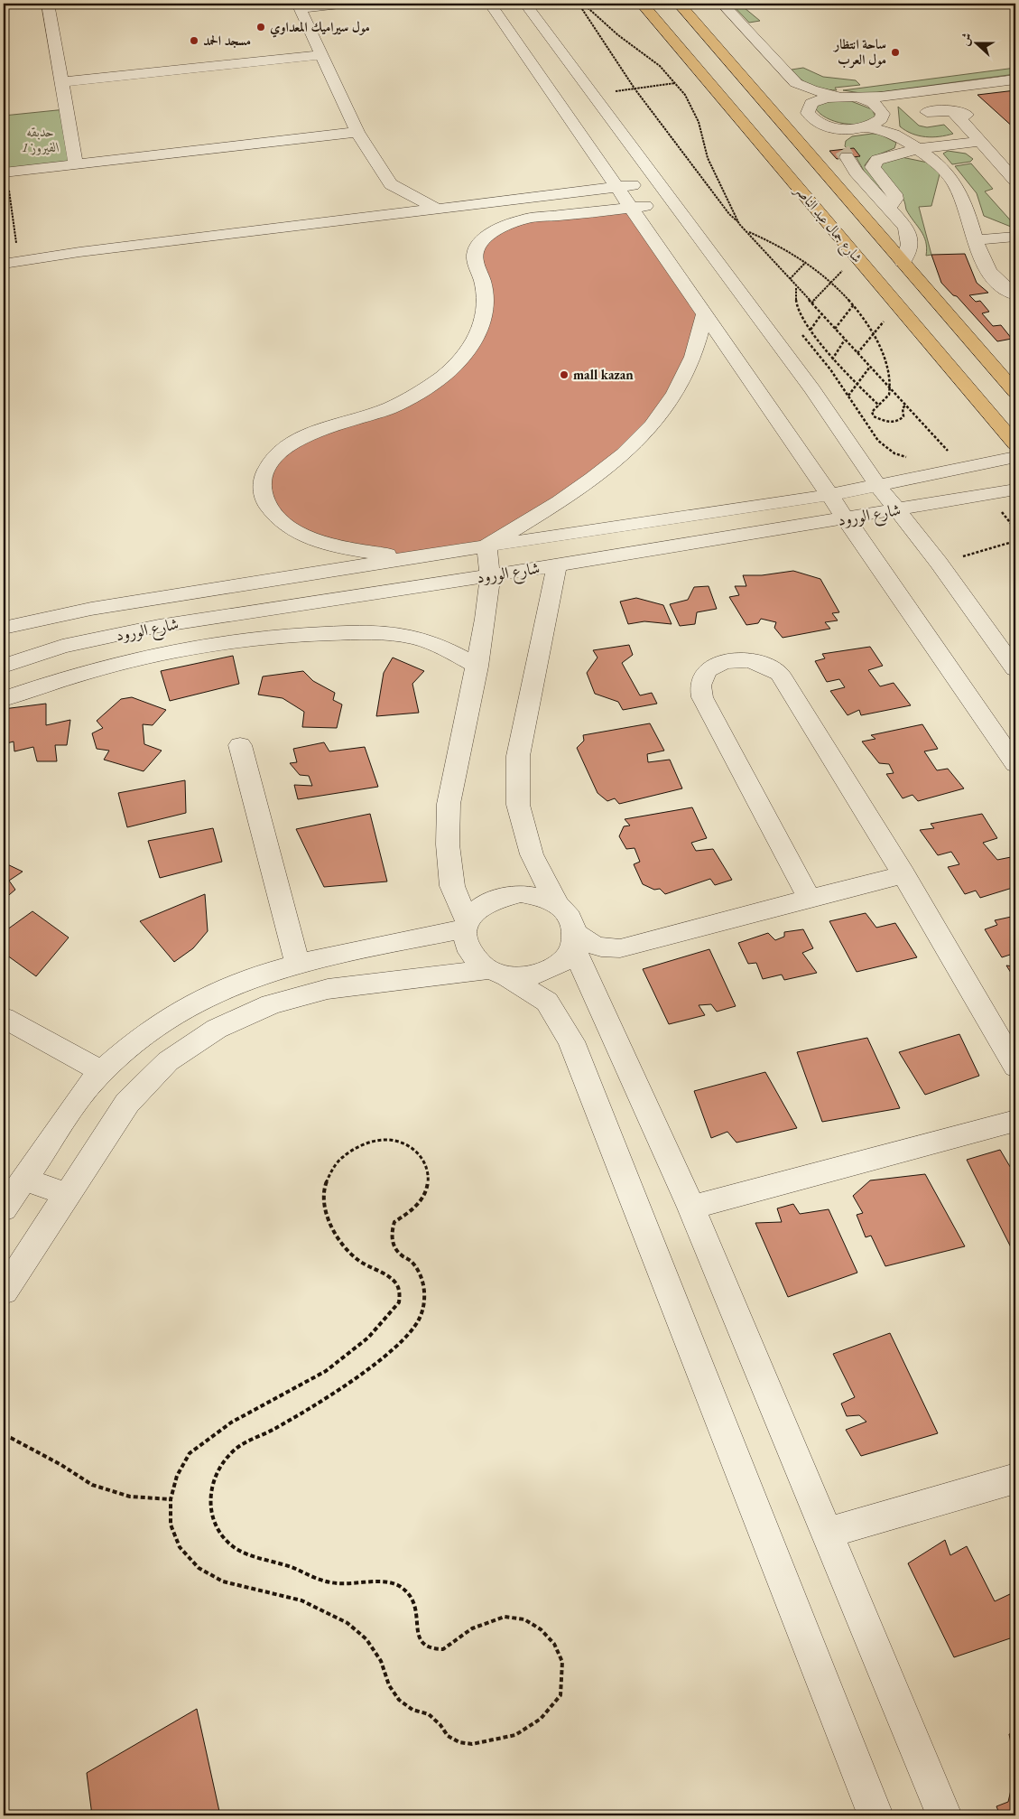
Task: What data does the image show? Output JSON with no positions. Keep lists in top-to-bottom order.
{
  "streets": {
    "main road": ["شارع جمال عبد الناصر"],
    "street": ["شارع الورود"]
  },
  "parks": ["حدبقه الفيروز 1"],
  "places": [
    "مول سيراميك المعداوي",
    "مسجد الحمد",
    "ساحة انتظار مول العرب",
    "mall kazan"
  ],
  "north": "left"
}
